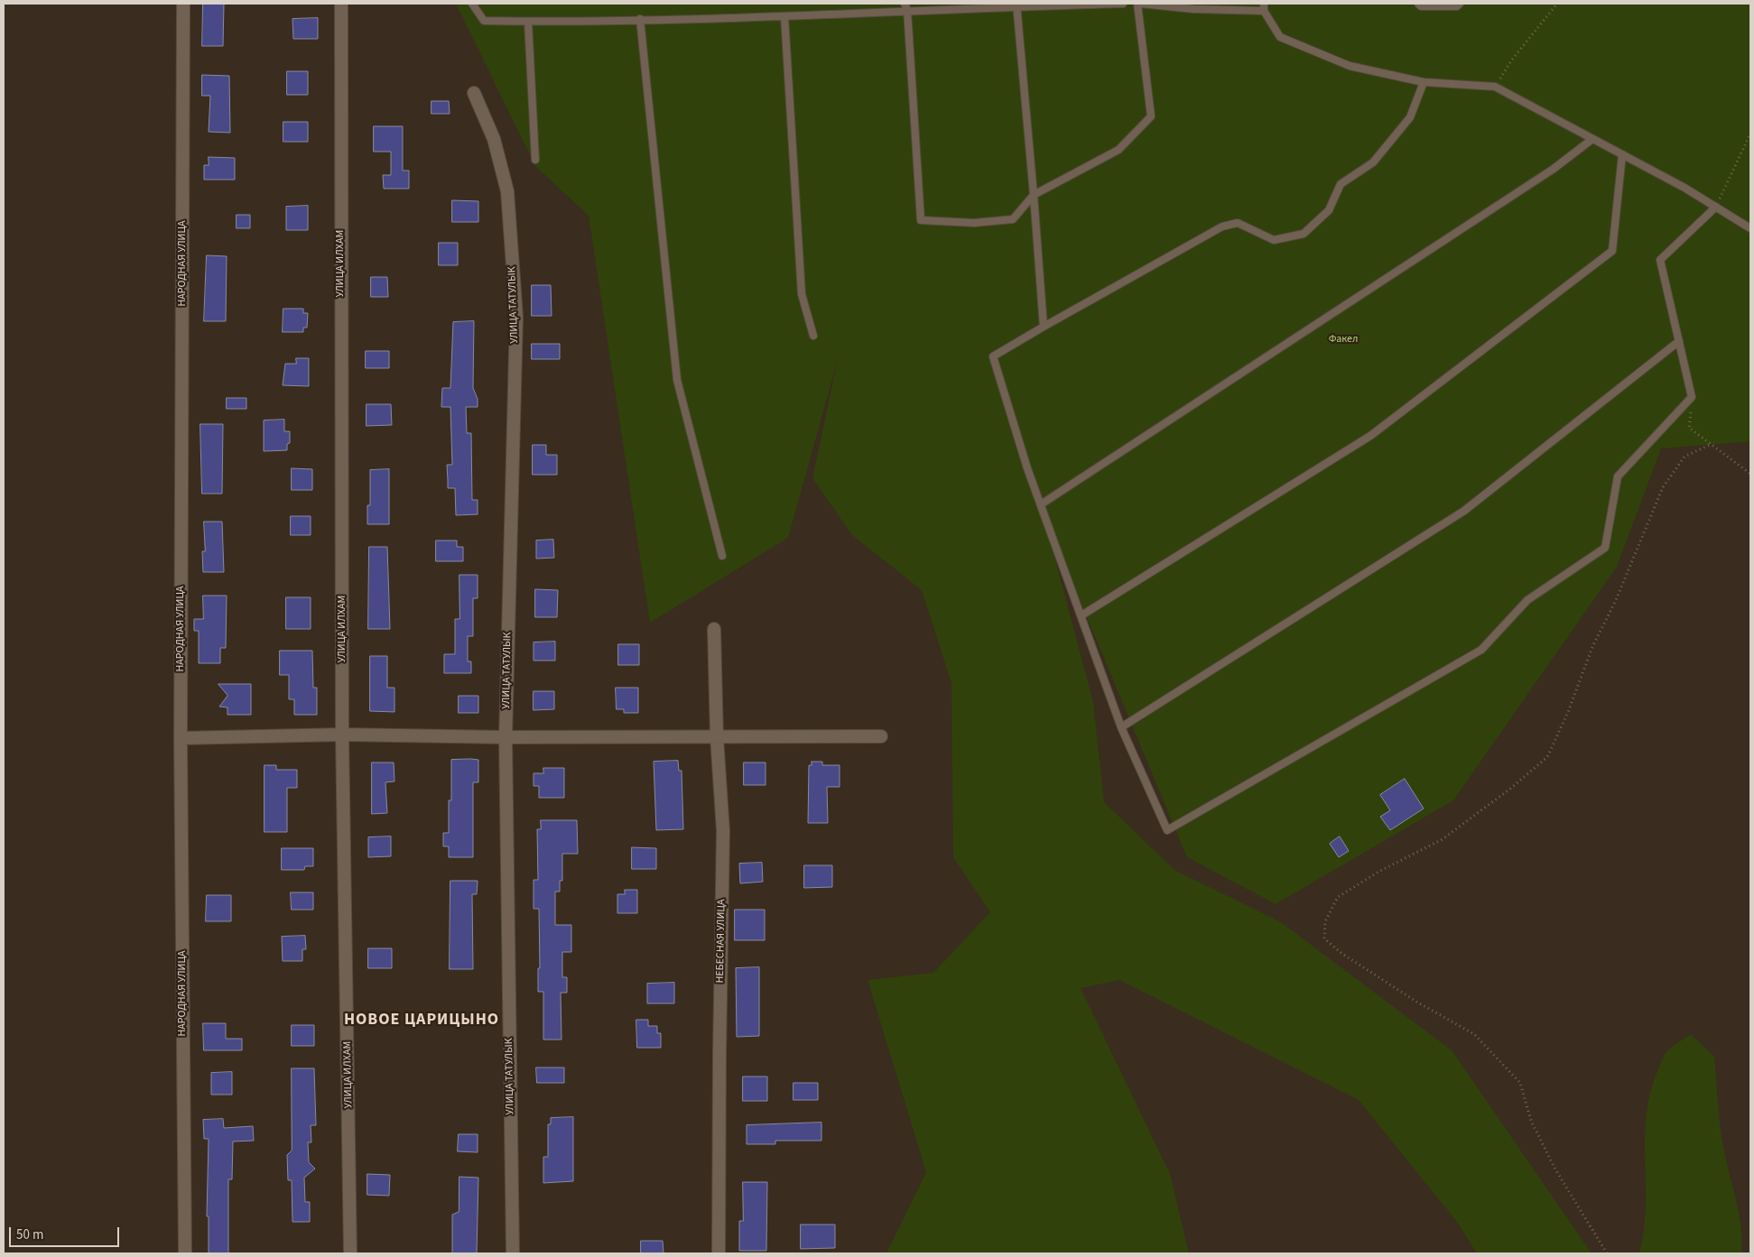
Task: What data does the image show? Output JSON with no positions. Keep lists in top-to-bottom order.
{
  "streets": {
    "street": [
      "НАРОДНАЯ УЛИЦА",
      "УЛИЦА ИЛХАМ",
      "УЛИЦА ТАТУЛЫК",
      "НЕБЕСНАЯ УЛИЦА"
    ]
  },
  "districts": ["НОВОЕ ЦАРИЦЫНО"],
  "parks": ["Факел"],
  "scale_bar": "50 m"
}
